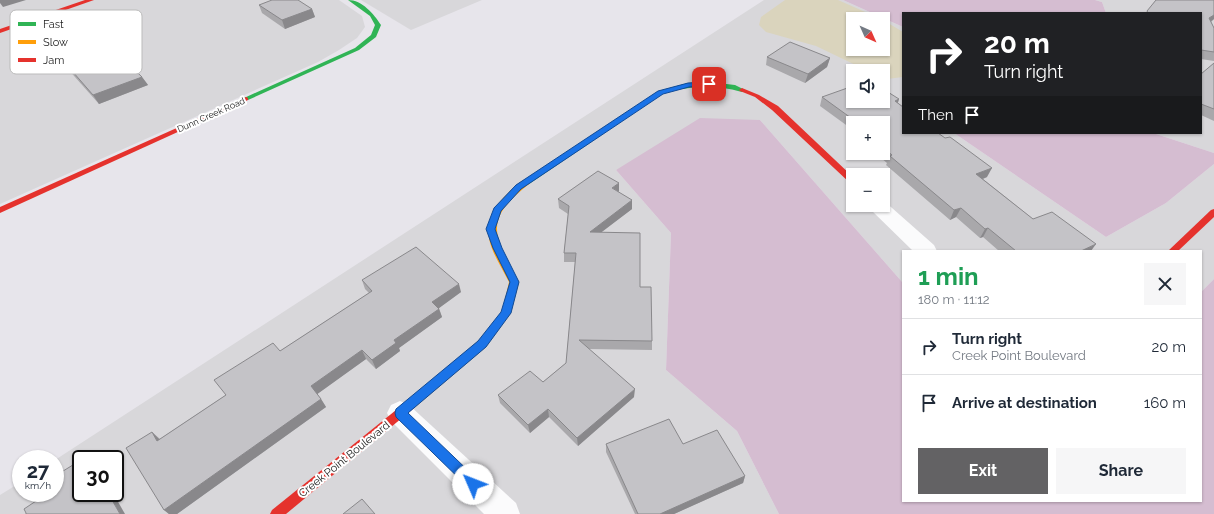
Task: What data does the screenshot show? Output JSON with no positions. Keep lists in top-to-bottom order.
{
  "streets": {
    "street": ["Dunn Creek Road", "Creek Point Boulevard"]
  },
  "legend": ["Fast", "Slow", "Jam"],
  "north": "bottom right",
  "page": {
    "map_buttons": ["+", "−"],
    "turn": ["20 m", "Turn right"],
    "then": "Then",
    "heading": ["1 min", "180 m · 11:12"],
    "list": [
      {
        "name": "Turn right",
        "note": "Creek Point Boulevard",
        "value": "20 m"
      },
      {
        "name": "Arrive at destination",
        "value": "160 m"
      }
    ],
    "buttons": ["Exit", "Share"],
    "speed": "27 km/h",
    "limit": "30"
  }
}
